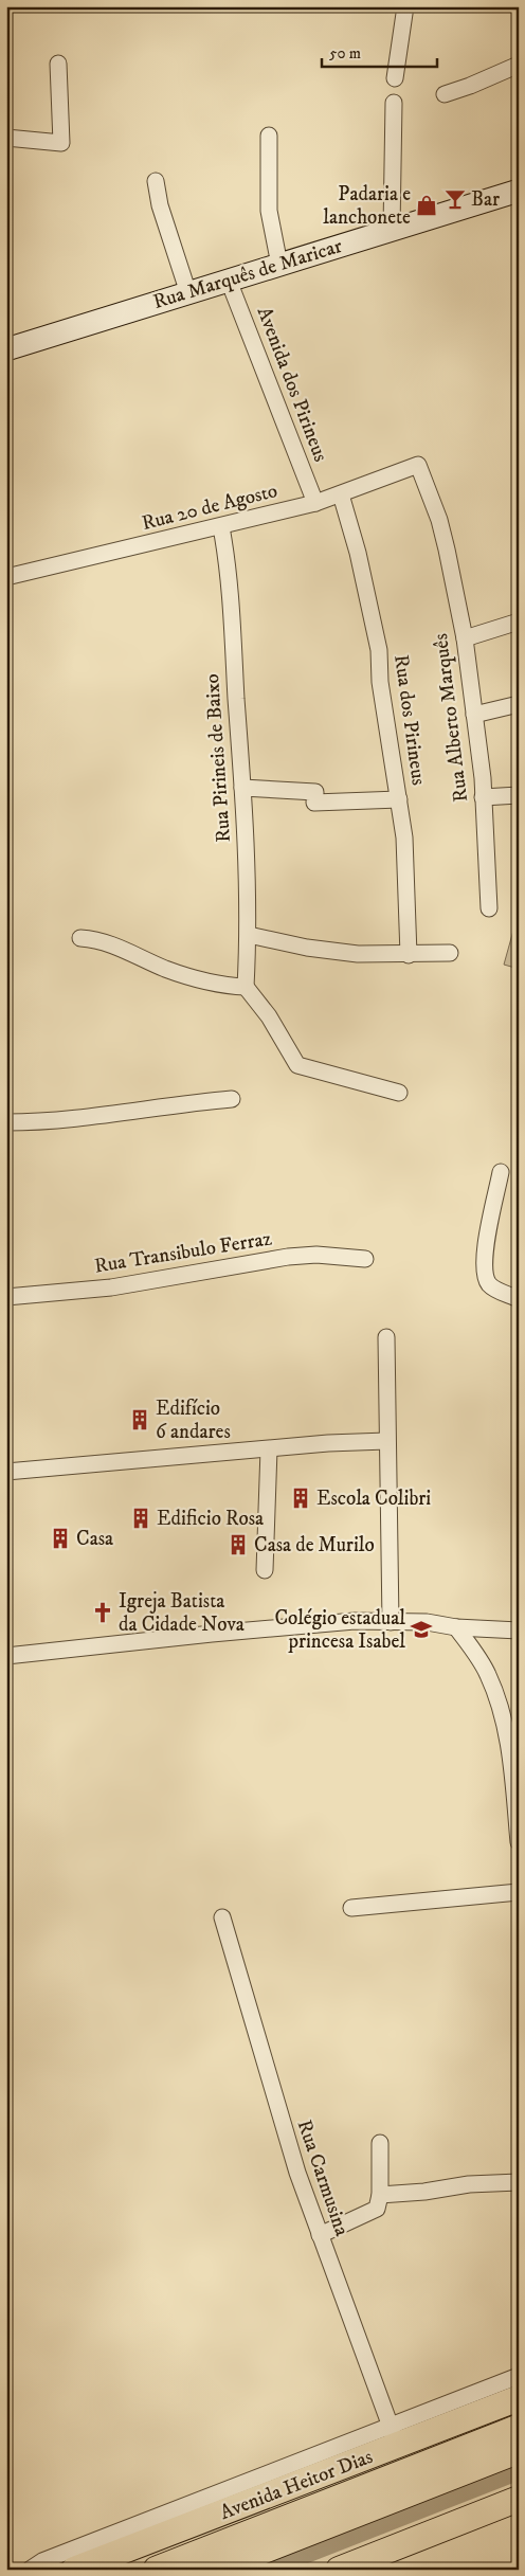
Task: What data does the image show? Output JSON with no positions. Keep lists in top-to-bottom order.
{
  "streets": {
    "main road": ["Rua Marquês de Maricar", "Avenida Heitor Dias"],
    "street": [
      "Avenida dos Pirineus",
      "Rua 20 de Agosto",
      "Rua Alberto Marquês",
      "Rua dos Pirineus",
      "Rua Pirineis de Baixo",
      "Rua Transibulo Ferraz",
      "Rua Carmusina"
    ]
  },
  "crossings": [
    ["Rua Marquês de Maricar", "Avenida dos Pirineus"],
    ["Avenida dos Pirineus", "Rua 20 de Agosto"],
    ["Rua 20 de Agosto", "Rua Alberto Marquês"],
    ["Rua 20 de Agosto", "Rua dos Pirineus"],
    ["Rua 20 de Agosto", "Rua Pirineis de Baixo"],
    ["Rua Carmusina", "Avenida Heitor Dias"]
  ],
  "places": {
    "bar": ["Bar"],
    "shop": ["Padaria e lanchonete"],
    "building": [
      "Edifício 6 andares",
      "Escola Colibri",
      "Edificio Rosa",
      "Casa",
      "Casa de Murilo"
    ],
    "church": ["Igreja Batista da Cidade Nova"],
    "school or university": ["Colégio estadual princesa Isabel"]
  },
  "scale_bar": "50 m"
}
